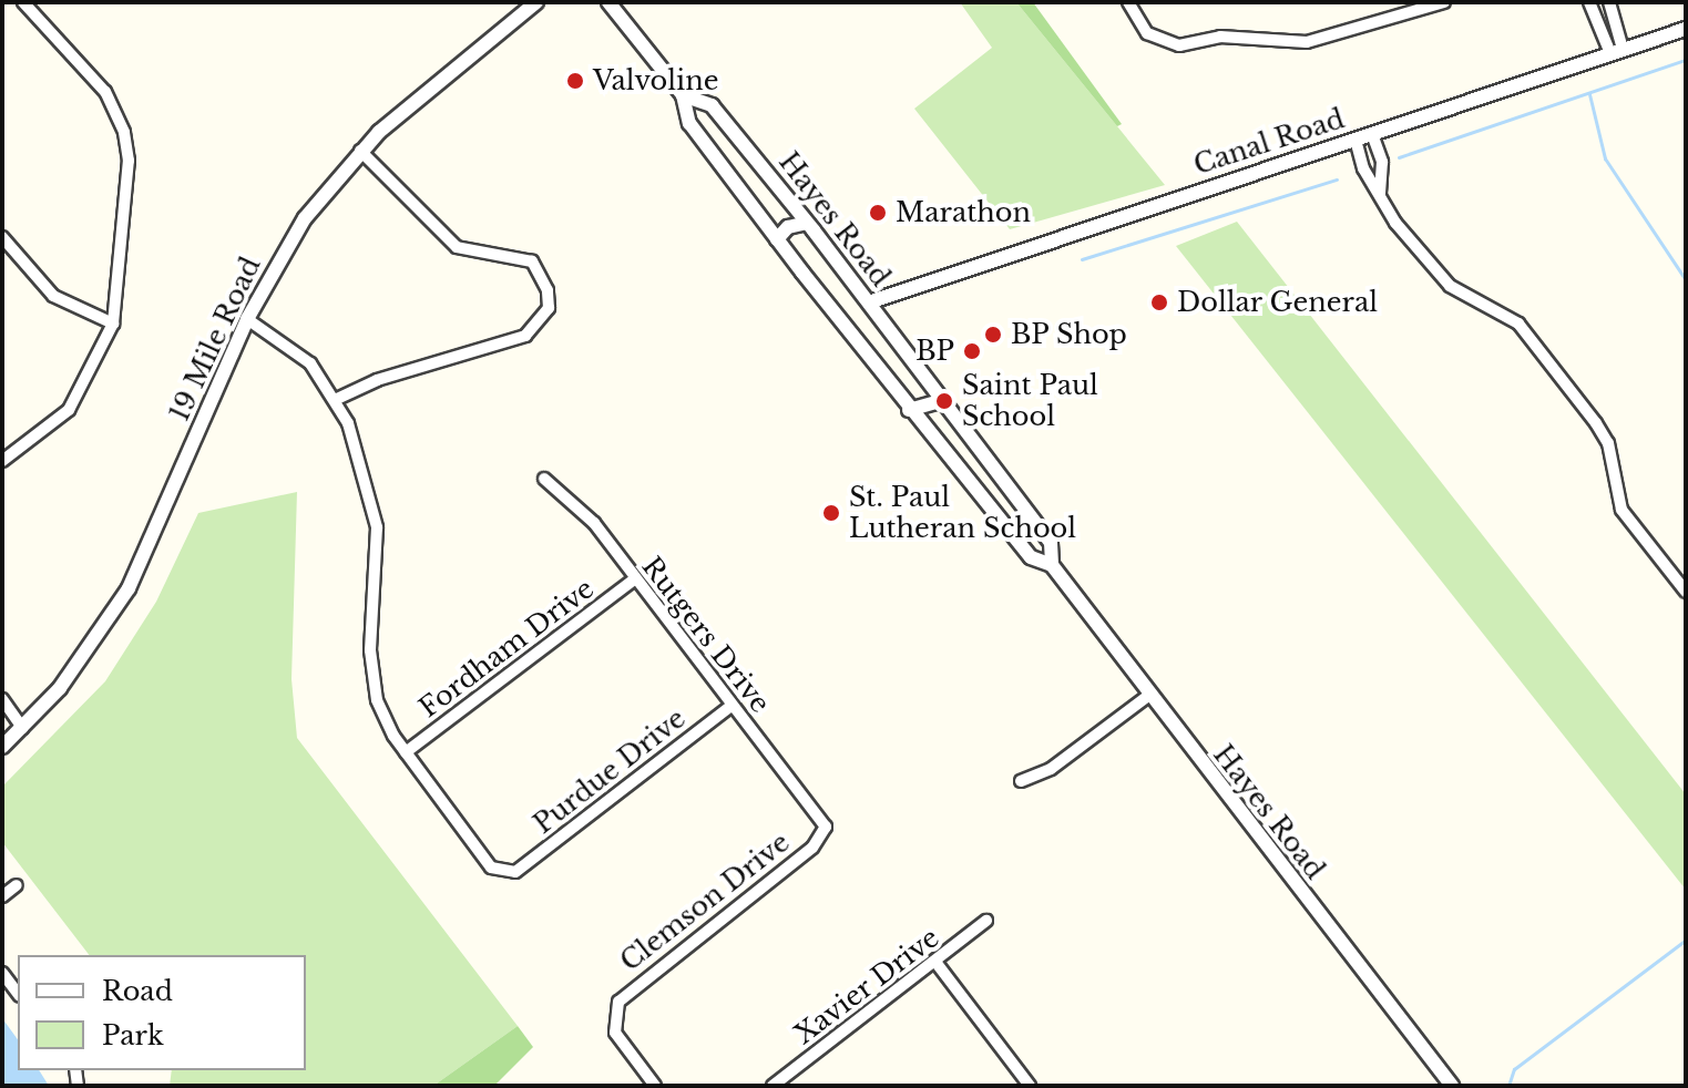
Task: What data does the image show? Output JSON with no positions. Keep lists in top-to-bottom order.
{
  "streets": {
    "street": [
      "Canal Road",
      "Hayes Road",
      "19 Mile Road",
      "Rutgers Drive",
      "Fordham Drive",
      "Purdue Drive",
      "Clemson Drive",
      "Xavier Drive"
    ]
  },
  "crossings": [
    ["Canal Road", "Hayes Road"],
    ["Rutgers Drive", "Fordham Drive"],
    ["Rutgers Drive", "Purdue Drive"],
    ["Rutgers Drive", "Clemson Drive"],
    ["Fordham Drive", "Purdue Drive"]
  ],
  "places": [
    "Valvoline",
    "Marathon",
    "Dollar General",
    "BP Shop",
    "BP",
    "Saint Paul School",
    "St. Paul Lutheran School"
  ],
  "legend": ["Road", "Park"]
}
